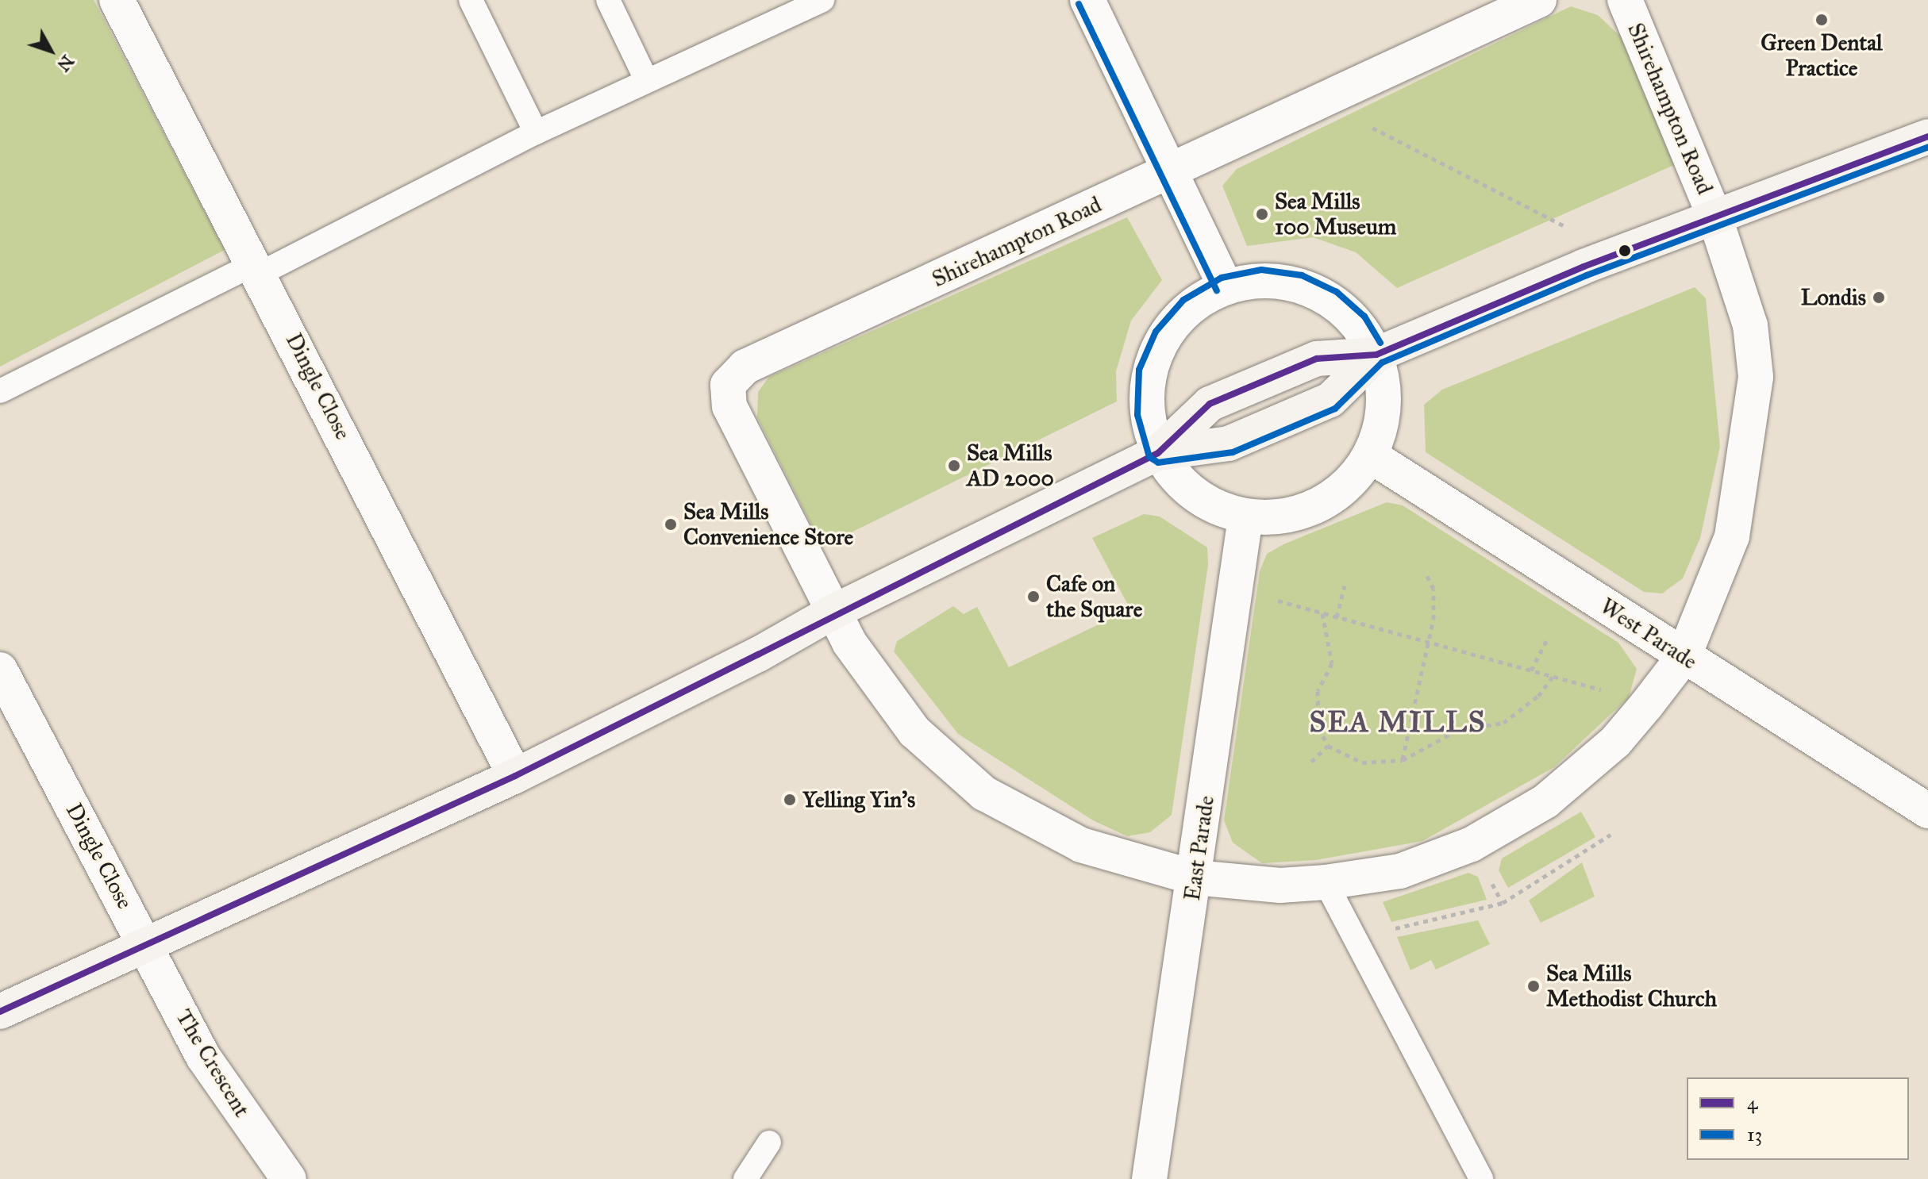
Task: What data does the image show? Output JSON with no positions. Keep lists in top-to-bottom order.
{
  "streets": {
    "main road": ["Shirehampton Road"],
    "street": [
      "Dingle Close",
      "West Parade",
      "East Parade",
      "The Crescent"
    ]
  },
  "crossings": [
    ["Shirehampton Road", "Dingle Close"],
    ["Shirehampton Road", "West Parade"],
    ["Shirehampton Road", "East Parade"],
    ["Shirehampton Road", "The Crescent"],
    ["Dingle Close", "The Crescent"]
  ],
  "districts": ["SEA MILLS"],
  "places": [
    "Green Dental Practice",
    "Sea Mills 100 Museum",
    "Londis",
    "Sea Mills AD 2000",
    "Sea Mills Convenience Store",
    "Cafe on the Square",
    "Yelling Yin's",
    "Sea Mills Methodist Church"
  ],
  "lines": ["transit line 13", "transit line 4"],
  "legend": ["4", "13"],
  "north": "bottom right"
}
